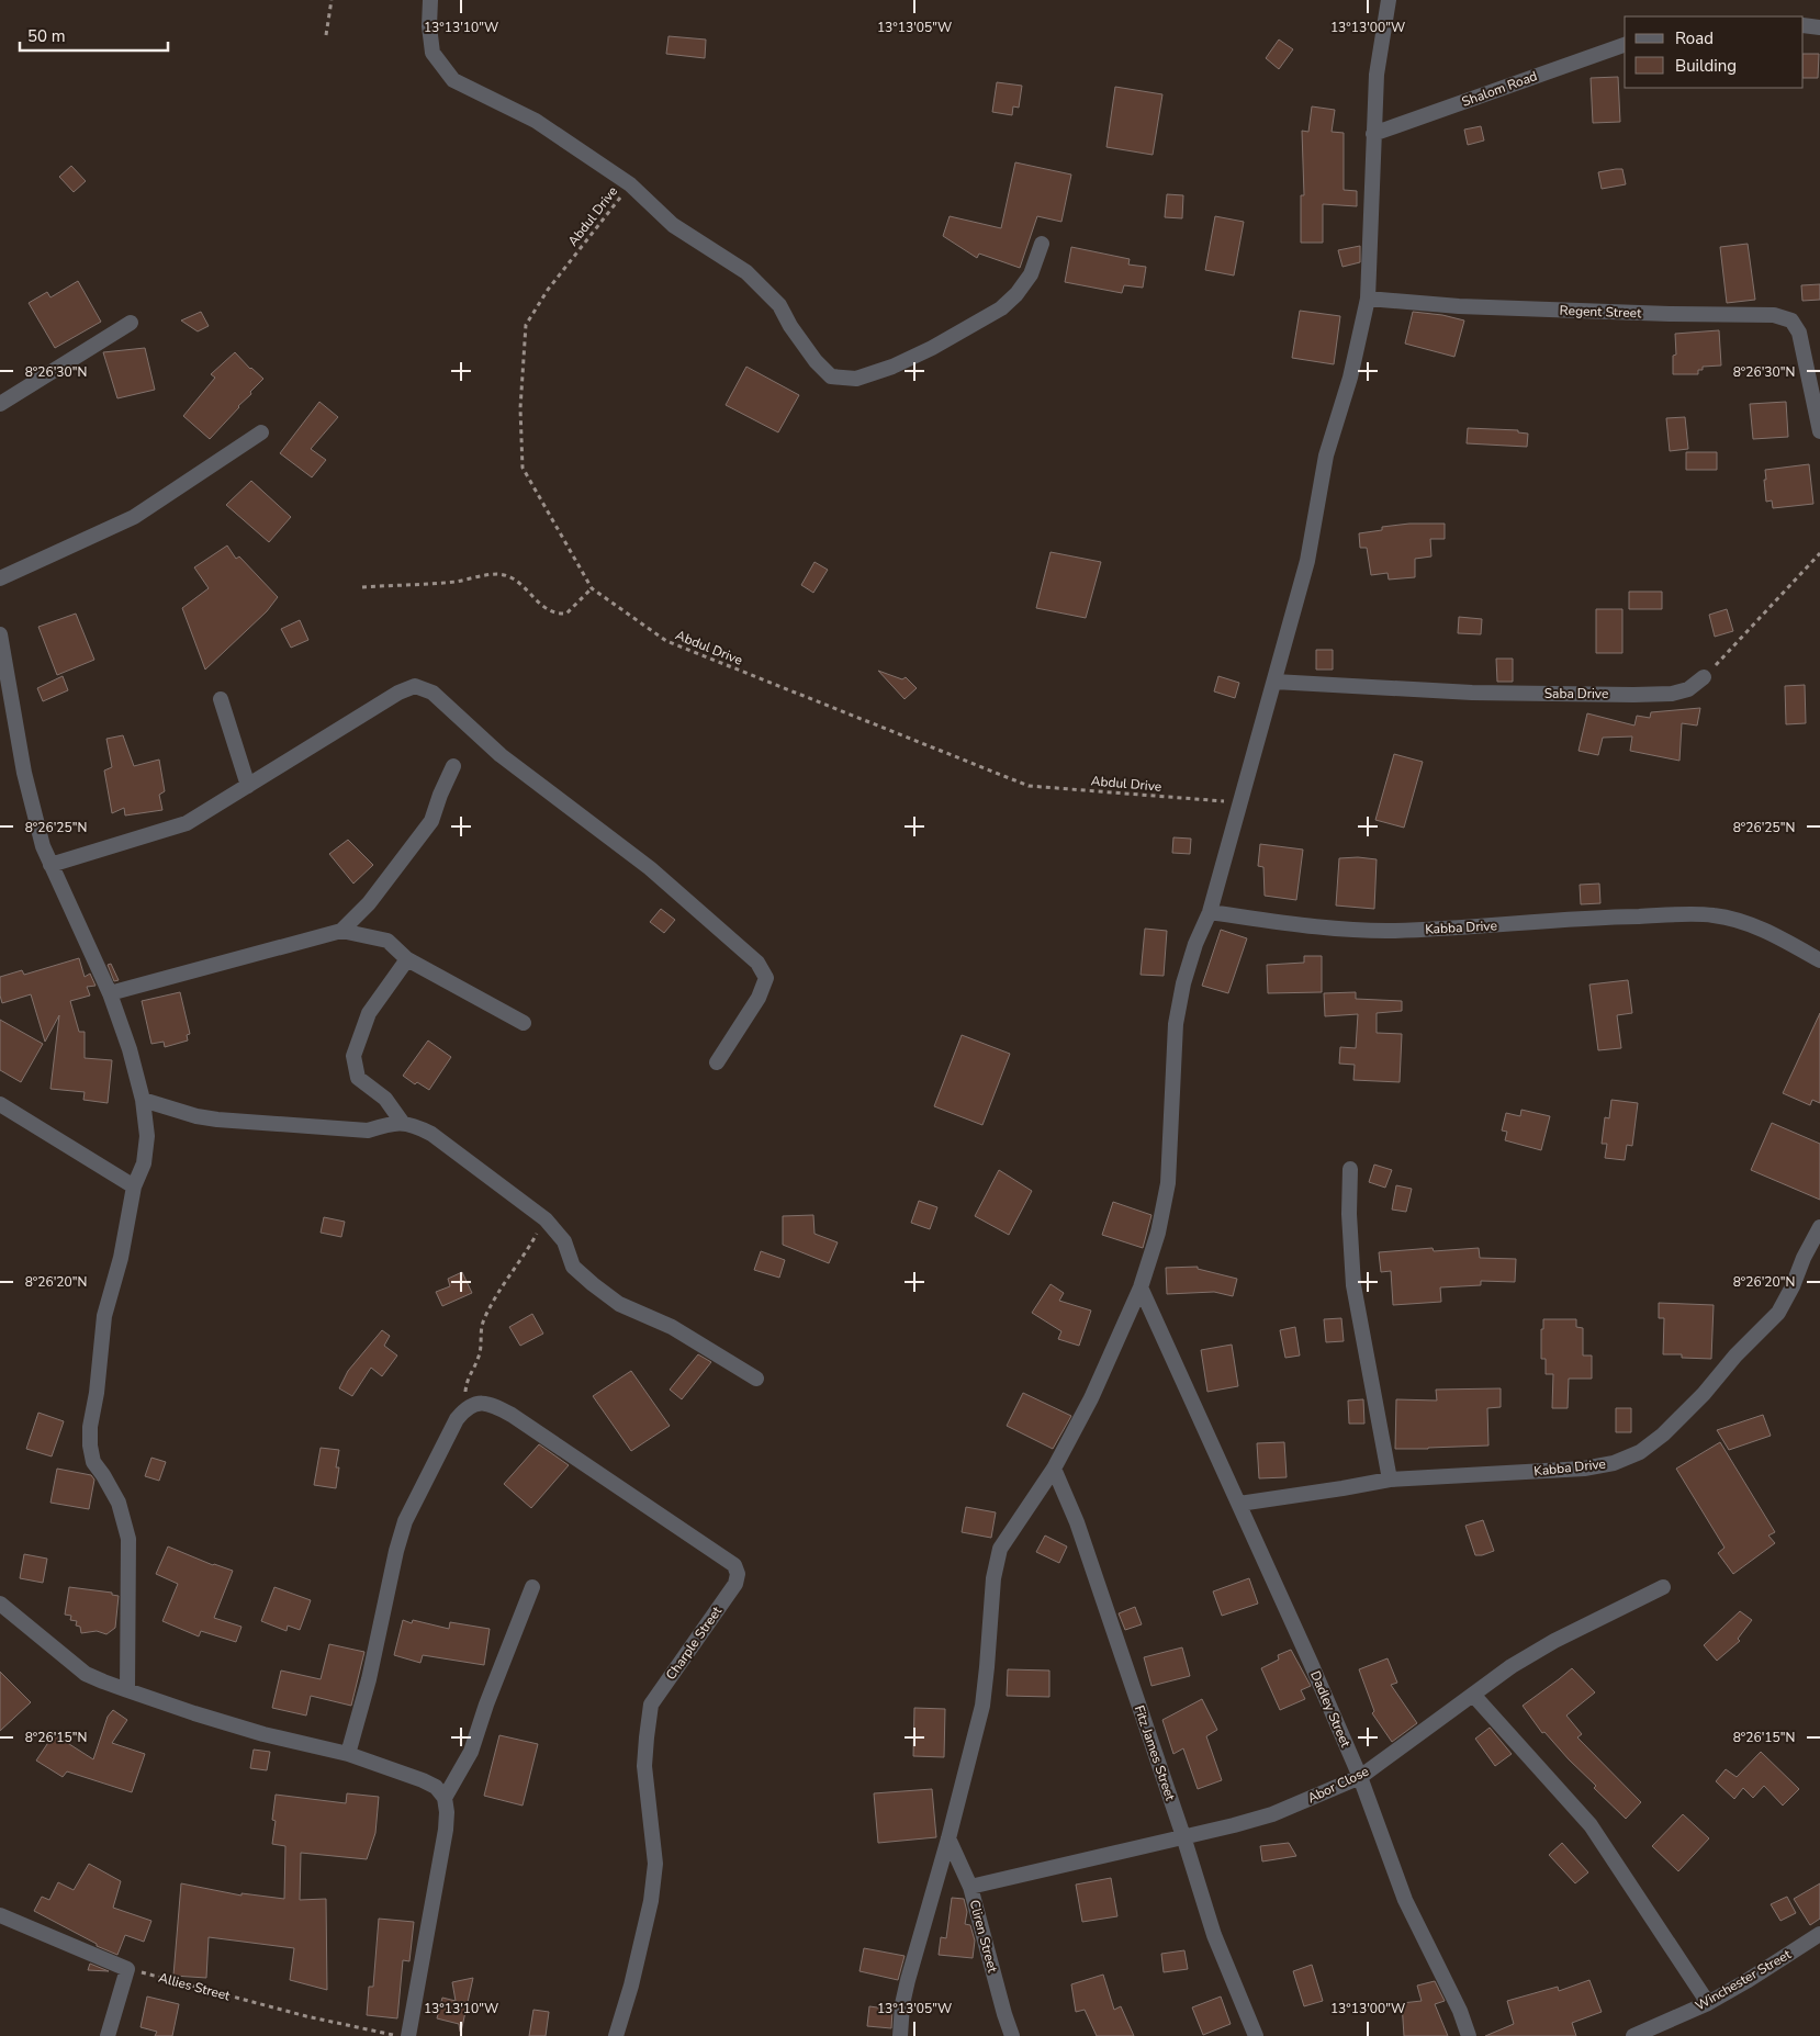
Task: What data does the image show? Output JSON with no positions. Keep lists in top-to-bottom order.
{
  "streets": {
    "street": [
      "Shalom Road",
      "Regent Street",
      "Saba Drive",
      "Kabba Drive",
      "Charple Street",
      "Dadley Street",
      "Fitz James Street",
      "Abor Close",
      "Cliren Street",
      "Winchester Street"
    ],
    "path": ["Abdul Drive", "Allies Street"]
  },
  "crossings": [
    ["Kabba Drive", "Dadley Street"],
    ["Dadley Street", "Abor Close"],
    ["Fitz James Street", "Abor Close"],
    ["Abor Close", "Cliren Street"]
  ],
  "legend": ["Road", "Building"],
  "scale_bar": "50 m",
  "coordinates": [
    "13°13'10\"W",
    "13°13'05\"W",
    "13°13'00\"W",
    "8°26'30\"N",
    "8°26'25\"N",
    "8°26'20\"N",
    "8°26'15\"N"
  ]
}
